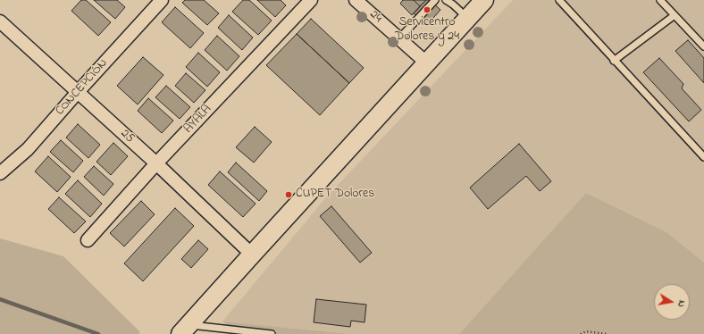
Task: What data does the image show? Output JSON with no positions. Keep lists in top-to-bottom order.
{
  "streets": {
    "street": [
      "24",
      "CONCEPCIÓN",
      "AYALA",
      "25"
    ]
  },
  "crossings": [
    ["CONCEPCIÓN", "25"],
    ["AYALA", "25"]
  ],
  "places": ["Servicentro Dolores y 24", "CUPET Dolores"],
  "north": "right"
}
